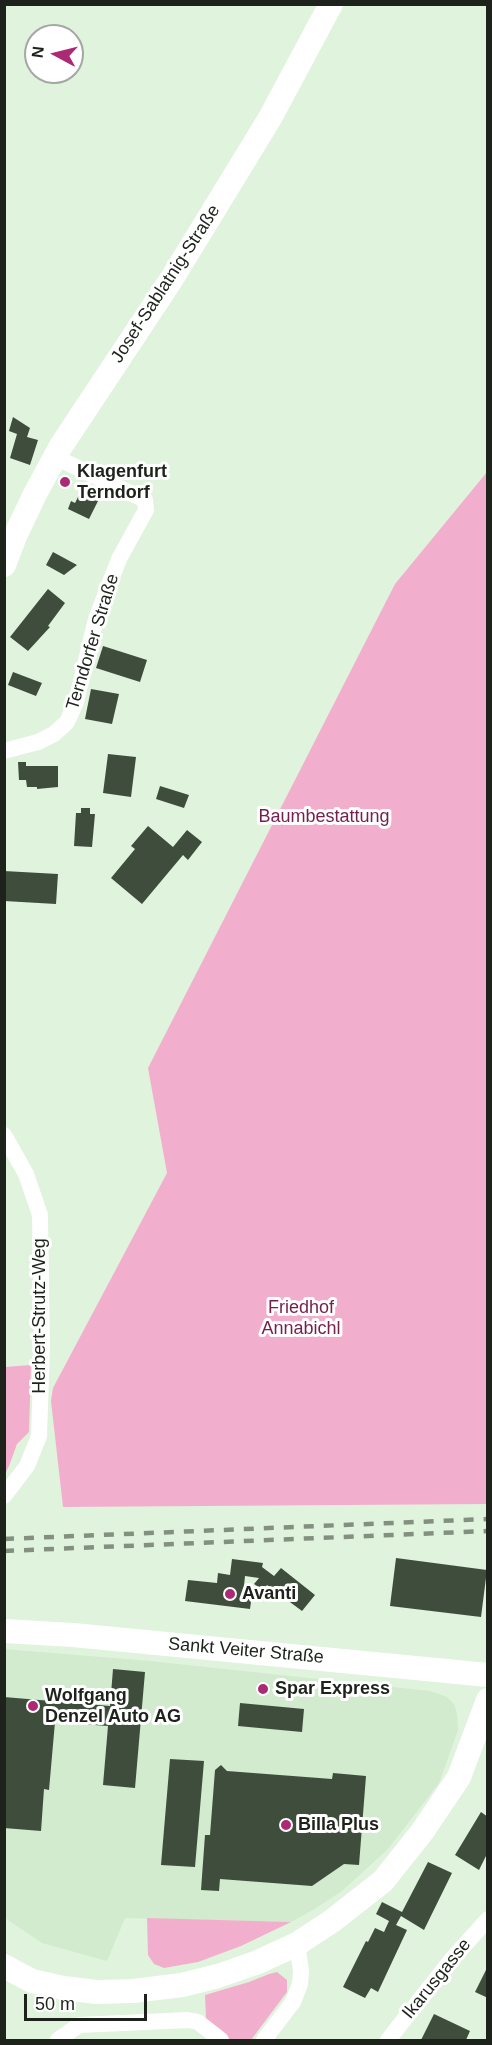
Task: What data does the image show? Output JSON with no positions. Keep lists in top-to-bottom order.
{
  "streets": {
    "main road": ["Josef-Sablatnig-Straße", "Sankt Veiter Straße"],
    "street": ["Terndorfer Straße", "Herbert-Strutz-Weg", "Ikarusgasse"]
  },
  "crossings": [
    ["Josef-Sablatnig-Straße", "Terndorfer Straße"]
  ],
  "parks": ["Baumbestattung", "Friedhof Annabichl"],
  "places": [
    "Klagenfurt Terndorf",
    "Avanti",
    "Spar Express",
    "Wolfgang Denzel Auto AG",
    "Billa Plus"
  ],
  "scale_bar": "50 m",
  "north": "left"
}
